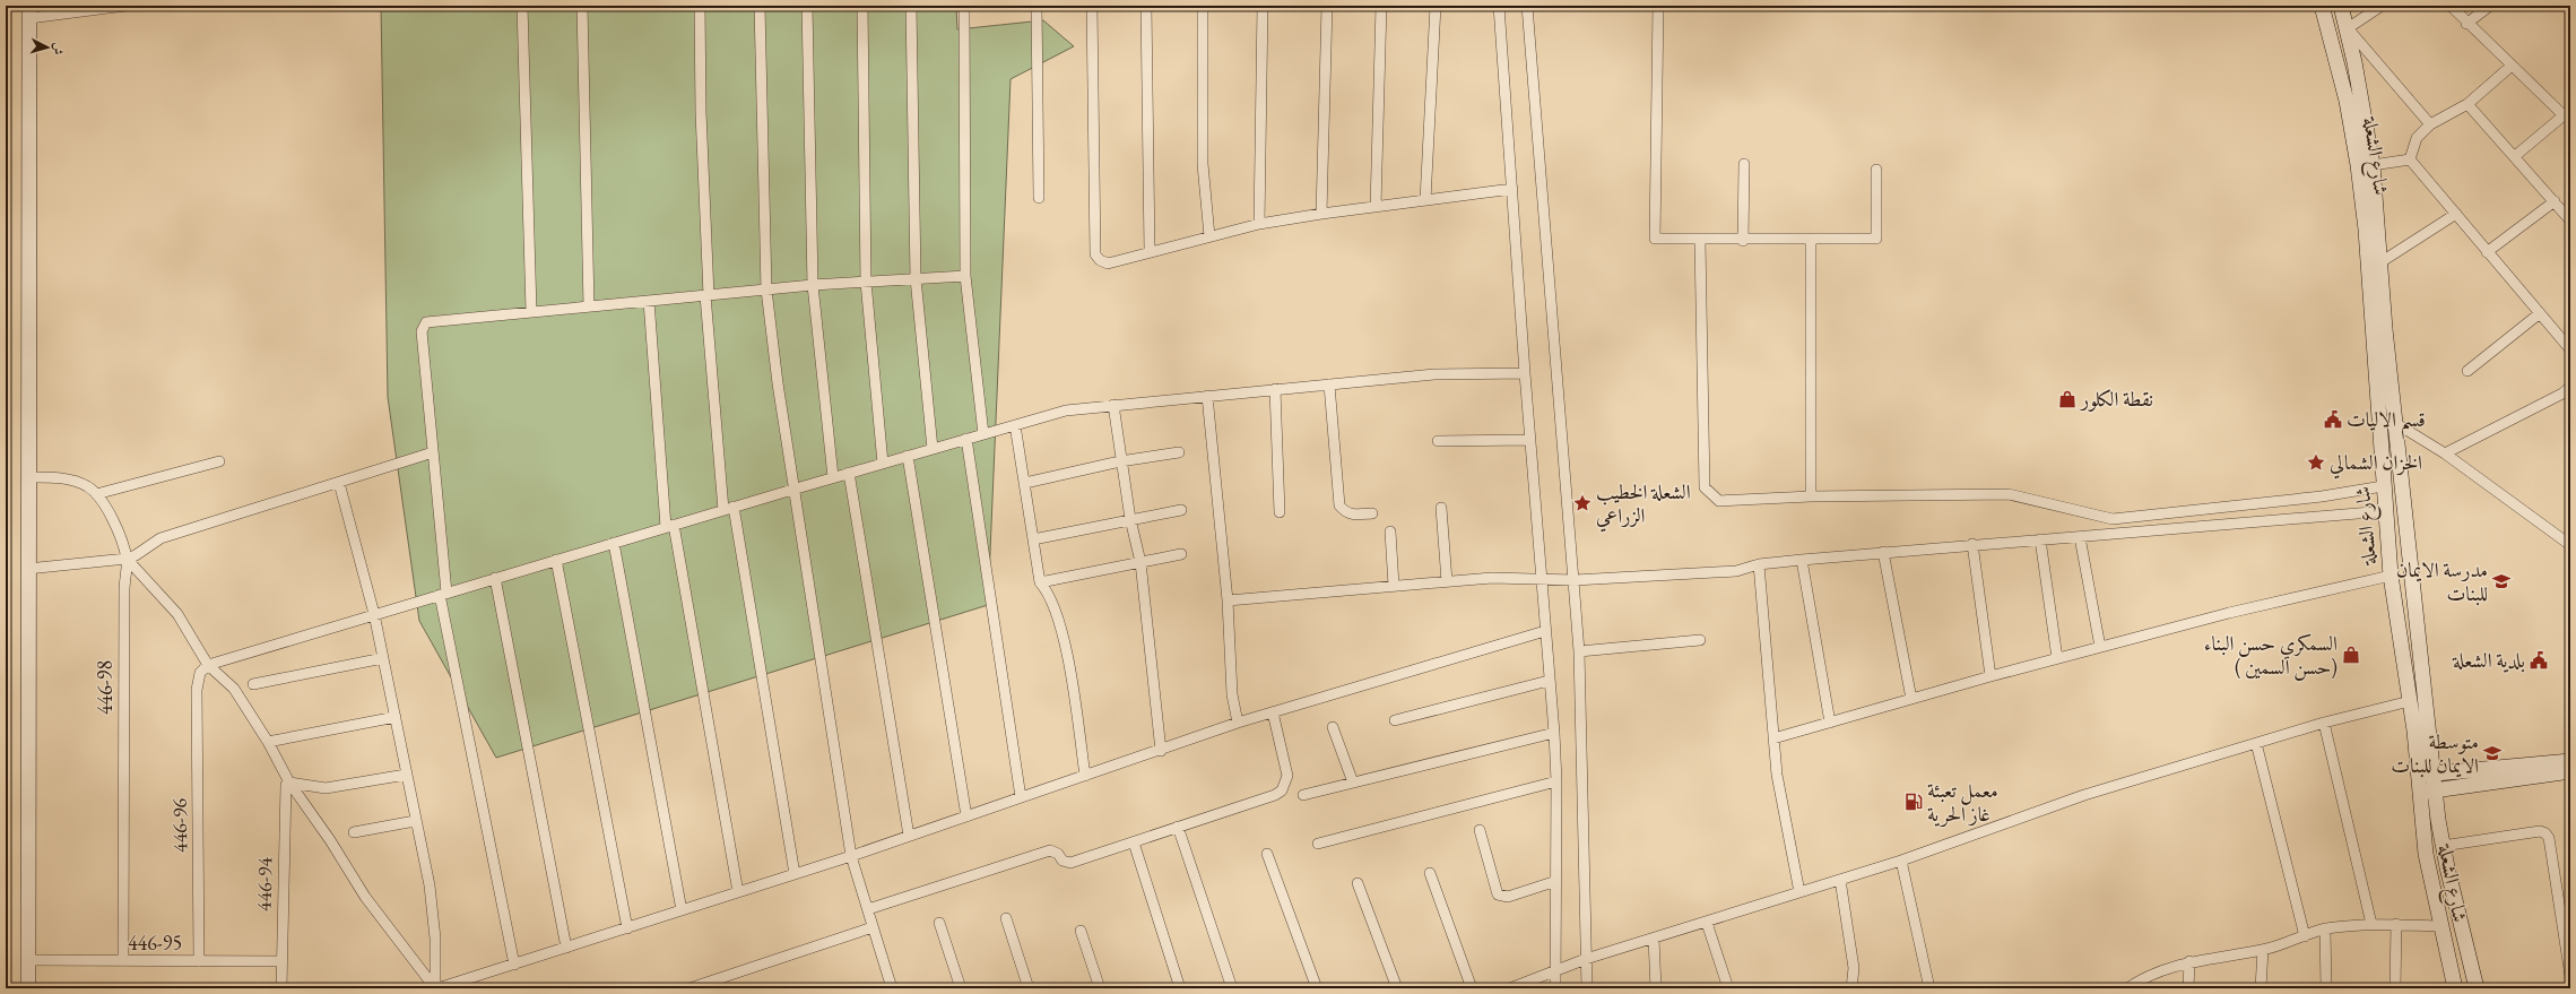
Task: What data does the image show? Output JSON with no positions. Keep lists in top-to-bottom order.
{
  "streets": {
    "main road": ["شارع الشعلة"],
    "street": [
      "446-98",
      "446-96",
      "446-94",
      "446-95"
    ]
  },
  "crossings": [
    ["446-98", "446-95"],
    ["446-96", "446-95"],
    ["446-94", "446-95"]
  ],
  "places": {
    "shop": ["نقطة الكلور", "السمكري حسن البناء ( حسن السمين)"],
    "public building": ["قسم الاليات", "بلدية الشعلة"],
    "place": ["الخزان الشمالي", "الشعلة الخطيب الزراعي"],
    "school or university": ["مدرسة الايمان للبنات", "متوسطة الايمان للبنات"],
    "fuel station": ["معمل تعبئة غاز الحرية"]
  },
  "north": "right"
}
